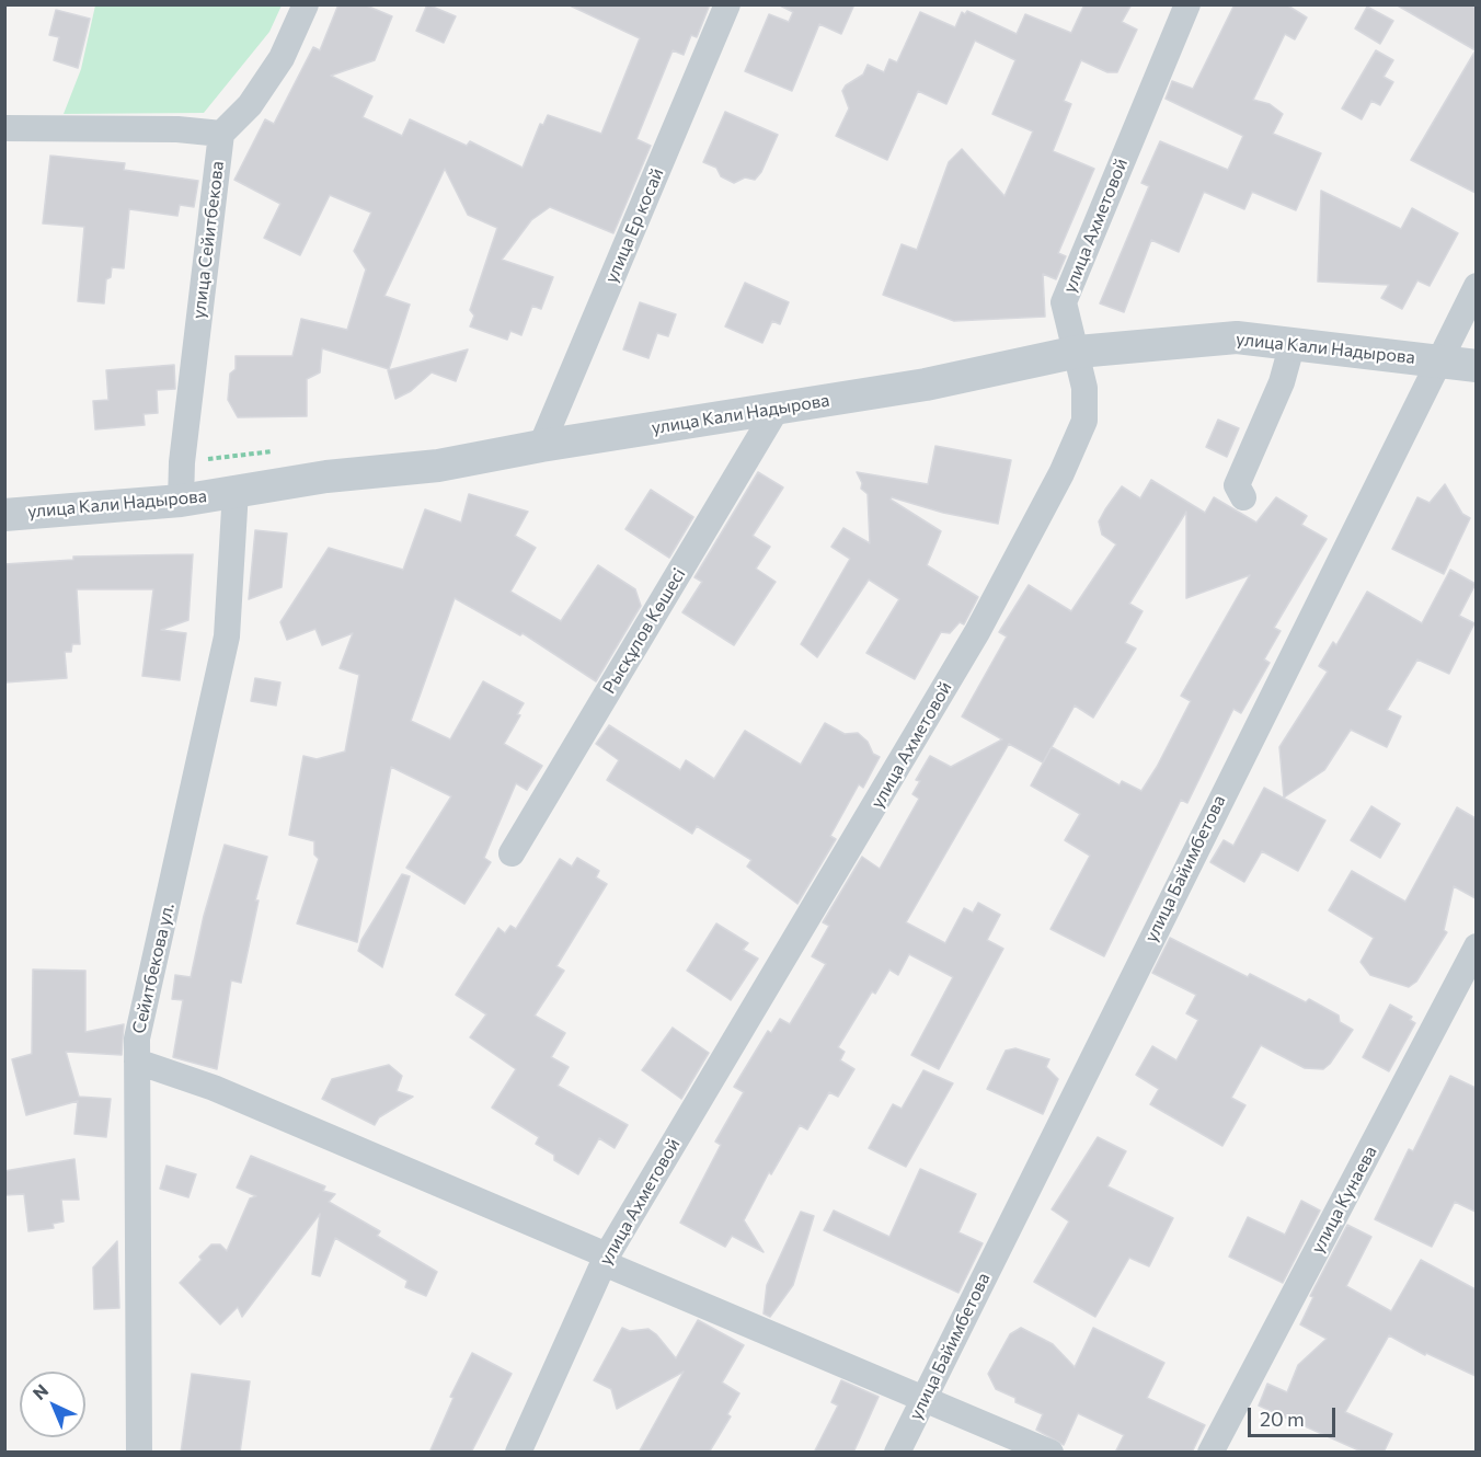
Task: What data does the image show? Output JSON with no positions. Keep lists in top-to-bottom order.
{
  "streets": {
    "street": [
      "улица Ер косай",
      "улица Ахметовой",
      "улица Сейитбекова",
      "улица Кали Надырова",
      "Рысқұлов Көшесі",
      "улица Байимбетова",
      "Сейитбекова ул.",
      "улица Кунаева"
    ]
  },
  "crossings": [
    ["улица Ер косай", "улица Кали Надырова"],
    ["улица Ахметовой", "улица Кали Надырова"],
    ["улица Сейитбекова", "улица Кали Надырова"],
    ["улица Кали Надырова", "Рысқұлов Көшесі"],
    ["улица Кали Надырова", "улица Байимбетова"],
    ["улица Кали Надырова", "Сейитбекова ул."]
  ],
  "scale_bar": "20 m",
  "north": "top left"
}
